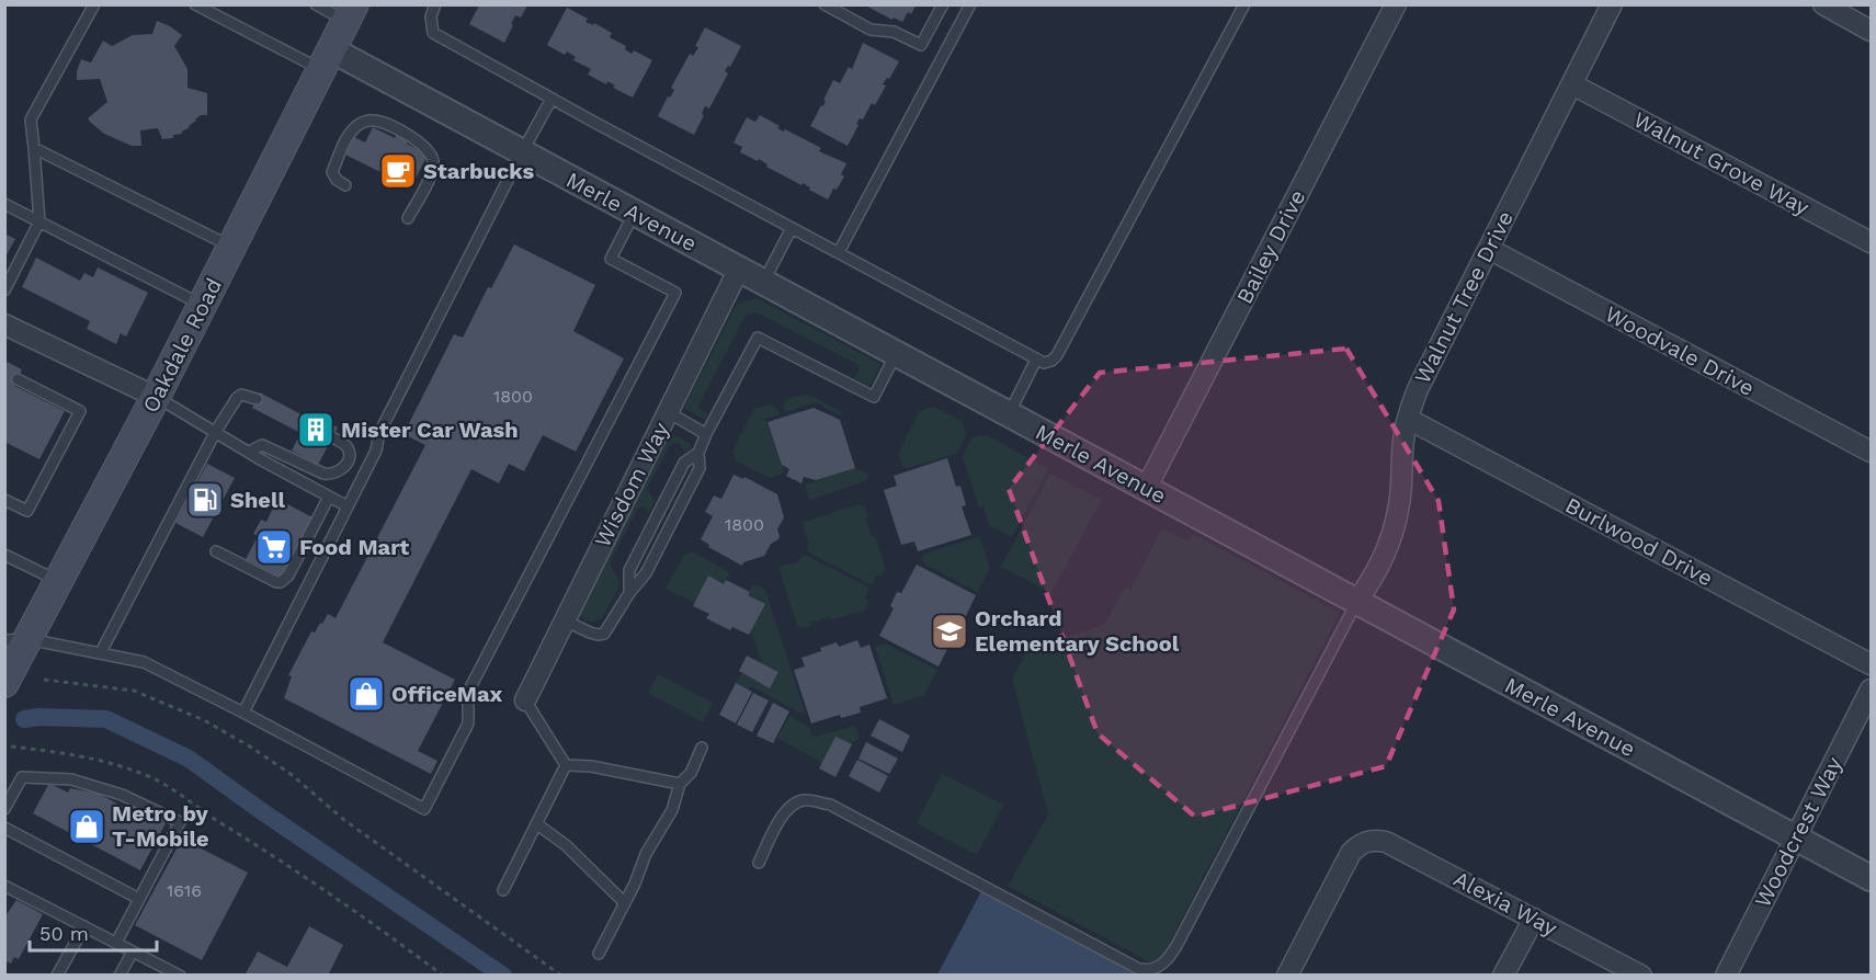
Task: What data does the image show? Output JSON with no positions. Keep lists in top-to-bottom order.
{
  "streets": {
    "main road": ["Oakdale Road"],
    "street": [
      "Walnut Grove Way",
      "Merle Avenue",
      "Bailey Drive",
      "Walnut Tree Drive",
      "Woodvale Drive",
      "Wisdom Way",
      "Burlwood Drive",
      "Woodcrest Way",
      "Alexia Way"
    ]
  },
  "crossings": [
    ["Walnut Grove Way", "Walnut Tree Drive"],
    ["Merle Avenue", "Bailey Drive"],
    ["Merle Avenue", "Walnut Tree Drive"],
    ["Merle Avenue", "Oakdale Road"],
    ["Merle Avenue", "Wisdom Way"],
    ["Merle Avenue", "Woodcrest Way"],
    ["Walnut Tree Drive", "Woodvale Drive"],
    ["Walnut Tree Drive", "Burlwood Drive"]
  ],
  "places": {
    "cafe": ["Starbucks"],
    "building": ["Mister Car Wash"],
    "fuel station": ["Shell"],
    "supermarket": ["Food Mart"],
    "school or university": ["Orchard Elementary School"],
    "shop": ["OfficeMax", "Metro by T-Mobile"]
  },
  "house_numbers": ["1800", "1800", "1616"],
  "scale_bar": "50 m"
}
